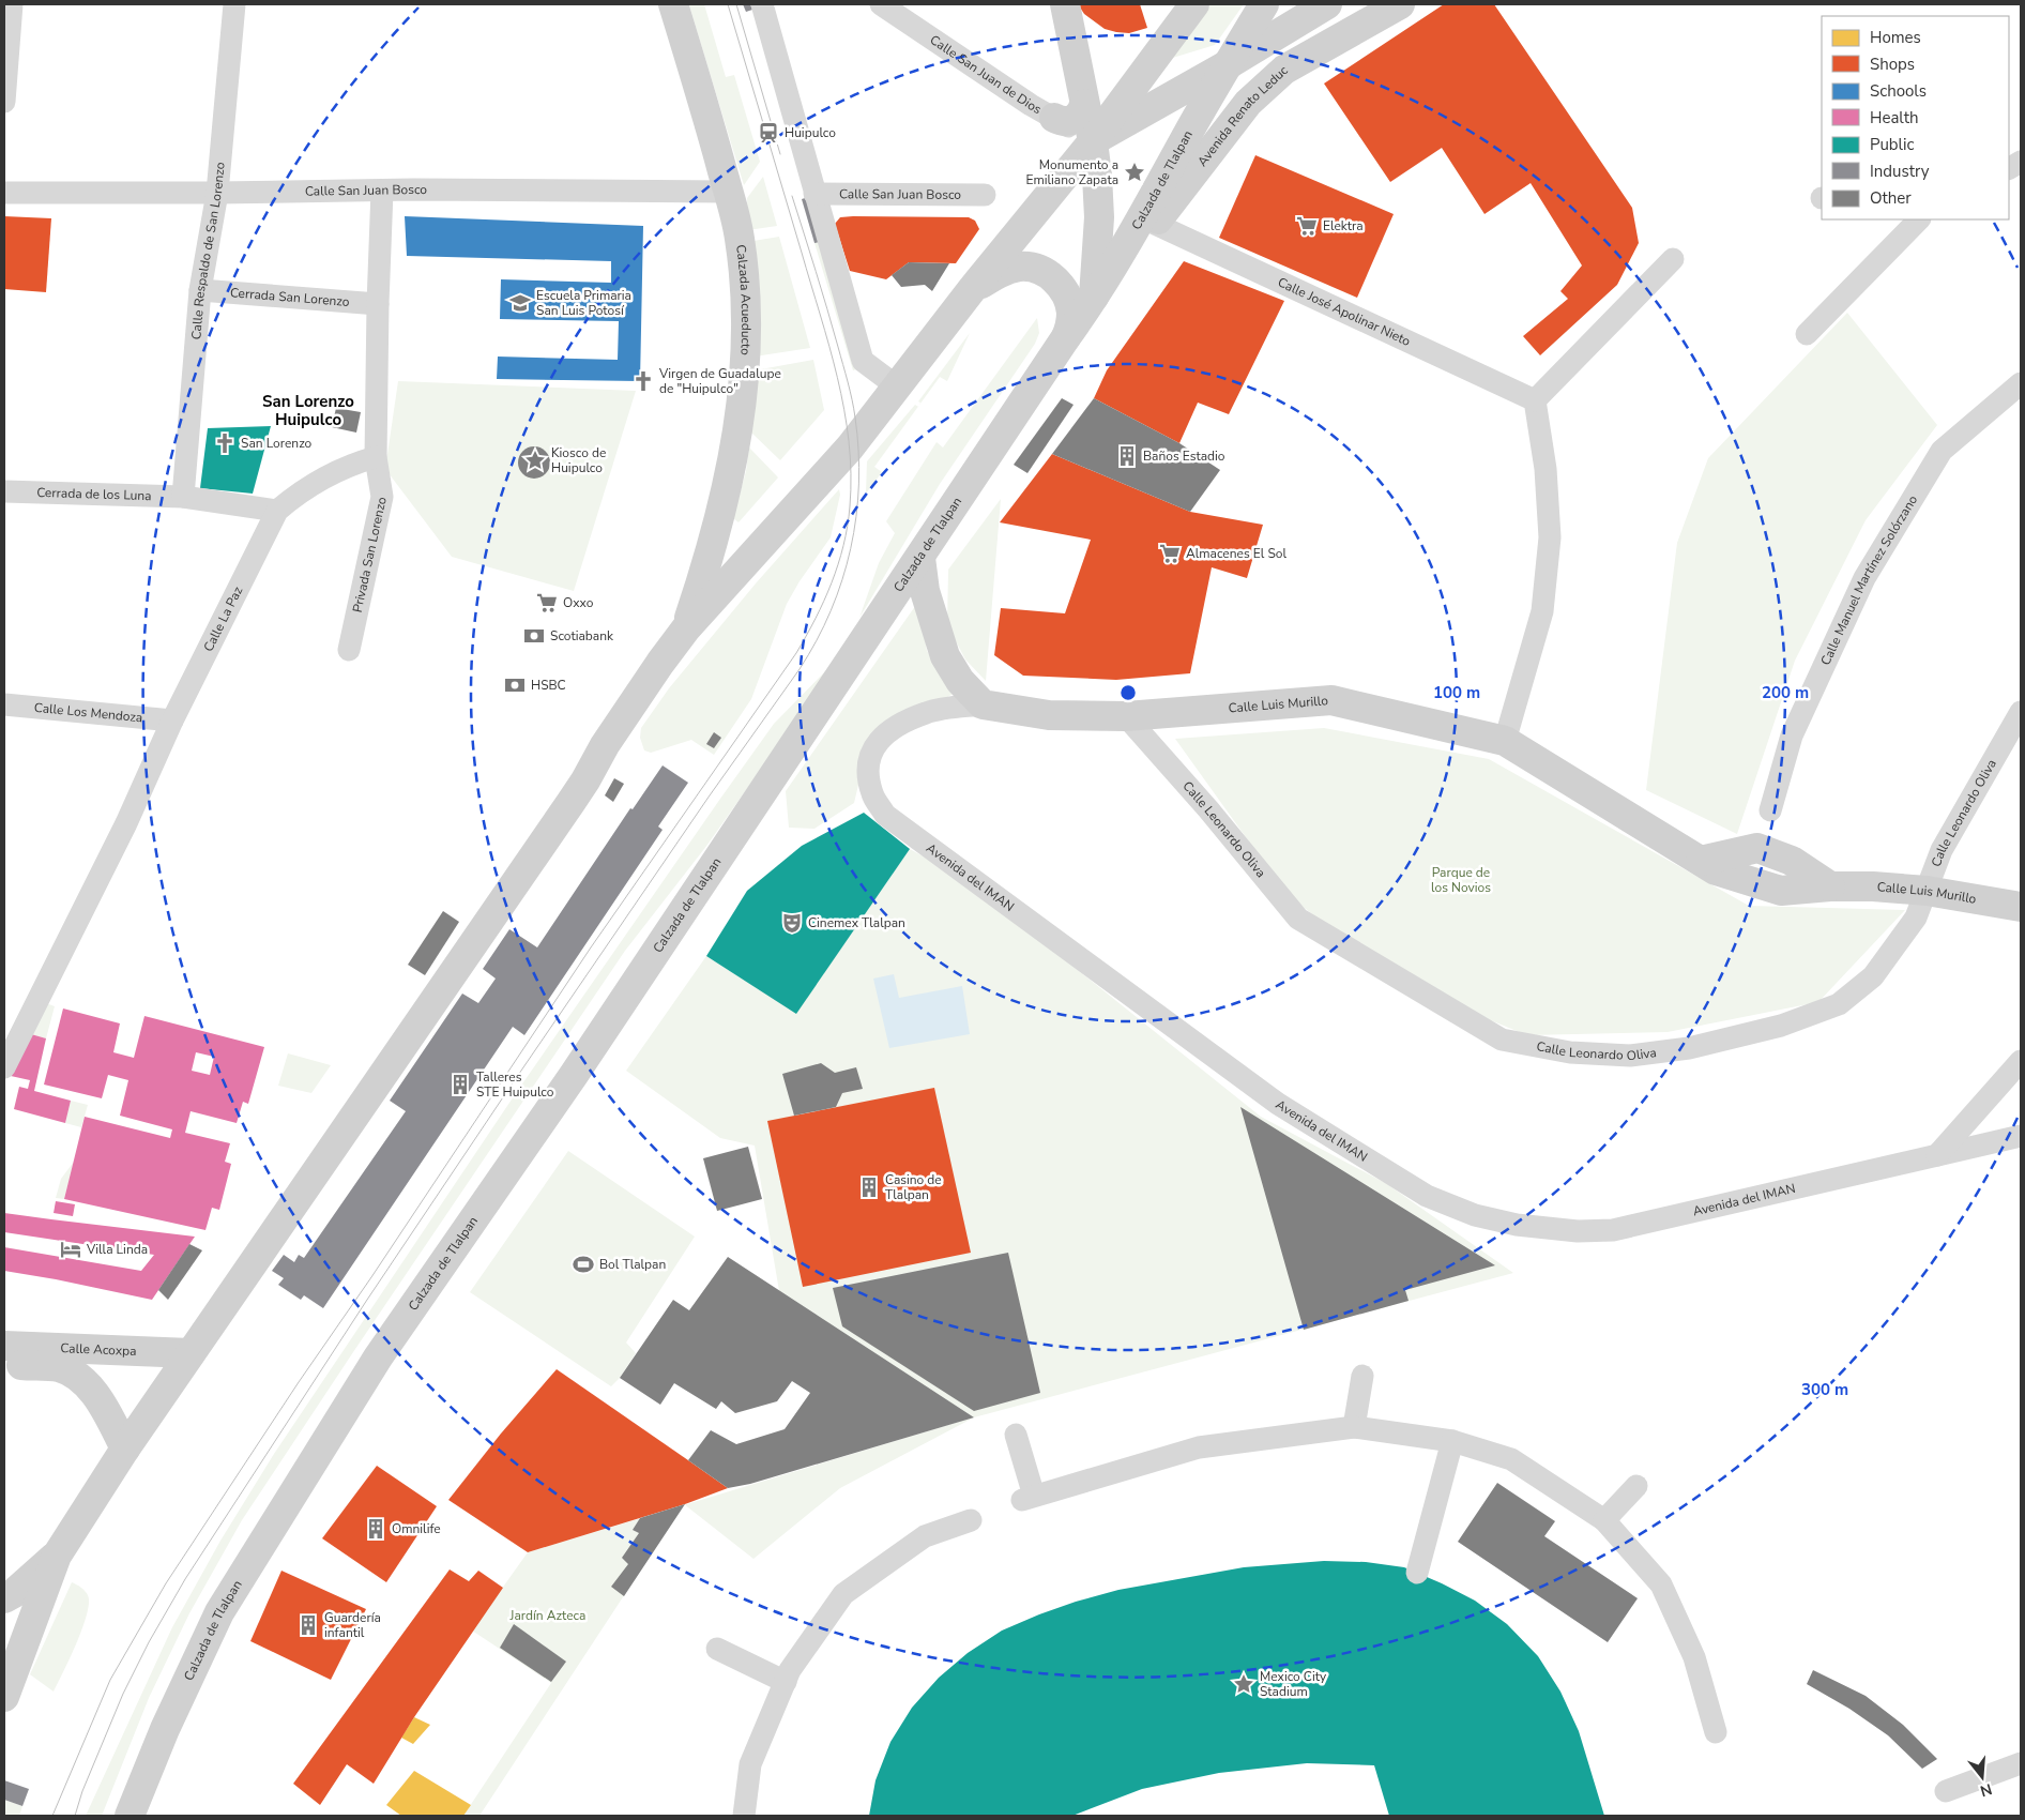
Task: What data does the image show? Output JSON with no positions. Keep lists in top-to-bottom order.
{
  "streets": {
    "main road": [
      "Avenida Renato Leduc",
      "Calzada de Tlalpan",
      "Calzada Acueducto",
      "Calle Luis Murillo",
      "Calle Acoxpa"
    ],
    "street": [
      "Calle San Juan de Dios",
      "Calle San Juan Bosco",
      "Calle Respaldo de San Lorenzo",
      "Cerrada San Lorenzo",
      "Calle José Apolinar Nieto",
      "Cerrada de los Luna",
      "Privada San Lorenzo",
      "Calle Manuel Martínez Solórzano",
      "Calle La Paz",
      "Calle Los Mendoza",
      "Calle Leonardo Oliva",
      "Avenida del IMAN"
    ]
  },
  "crossings": [
    ["Avenida Renato Leduc", "Calzada de Tlalpan"],
    ["Avenida Renato Leduc", "Calle José Apolinar Nieto"],
    ["Calle San Juan Bosco", "Calle Respaldo de San Lorenzo"],
    ["Calle San Juan Bosco", "Calzada Acueducto"],
    ["Calle Respaldo de San Lorenzo", "Cerrada San Lorenzo"],
    ["Calle Respaldo de San Lorenzo", "Cerrada de los Luna"],
    ["Cerrada de los Luna", "Calle La Paz"],
    ["Privada San Lorenzo", "Calle La Paz"],
    ["Calle La Paz", "Calle Los Mendoza"],
    ["Calle Luis Murillo", "Calle Leonardo Oliva"],
    ["Calle Luis Murillo", "Avenida del IMAN"]
  ],
  "districts": ["San Lorenzo Huipulco"],
  "parks": ["Parque de los Novios", "Jardín Azteca"],
  "places": {
    "station": ["Huipulco"],
    "place": ["Monumento a Emiliano Zapata", "Kiosco de Huipulco", "Mexico City Stadium"],
    "supermarket": ["Elektra", "Almacenes El Sol", "Oxxo"],
    "school or university": ["Escuela Primaria San Luis Potosí"],
    "church": ["Virgen de Guadalupe de \"Huipulco\"", "San Lorenzo"],
    "building": [
      "Baños Estadio",
      "Talleres STE Huipulco",
      "Casino de Tlalpan",
      "Omnilife",
      "Guardería infantil"
    ],
    "bank": ["Scotiabank", "HSBC"],
    "theatre": ["Cinemex Tlalpan"],
    "hotel": ["Villa Linda"],
    "sports": ["Bol Tlalpan"]
  },
  "legend": [
    "Homes",
    "Shops",
    "Schools",
    "Health",
    "Public",
    "Industry",
    "Other"
  ],
  "north": "bottom",
  "rings": ["100 m", "200 m", "300 m"]
}
